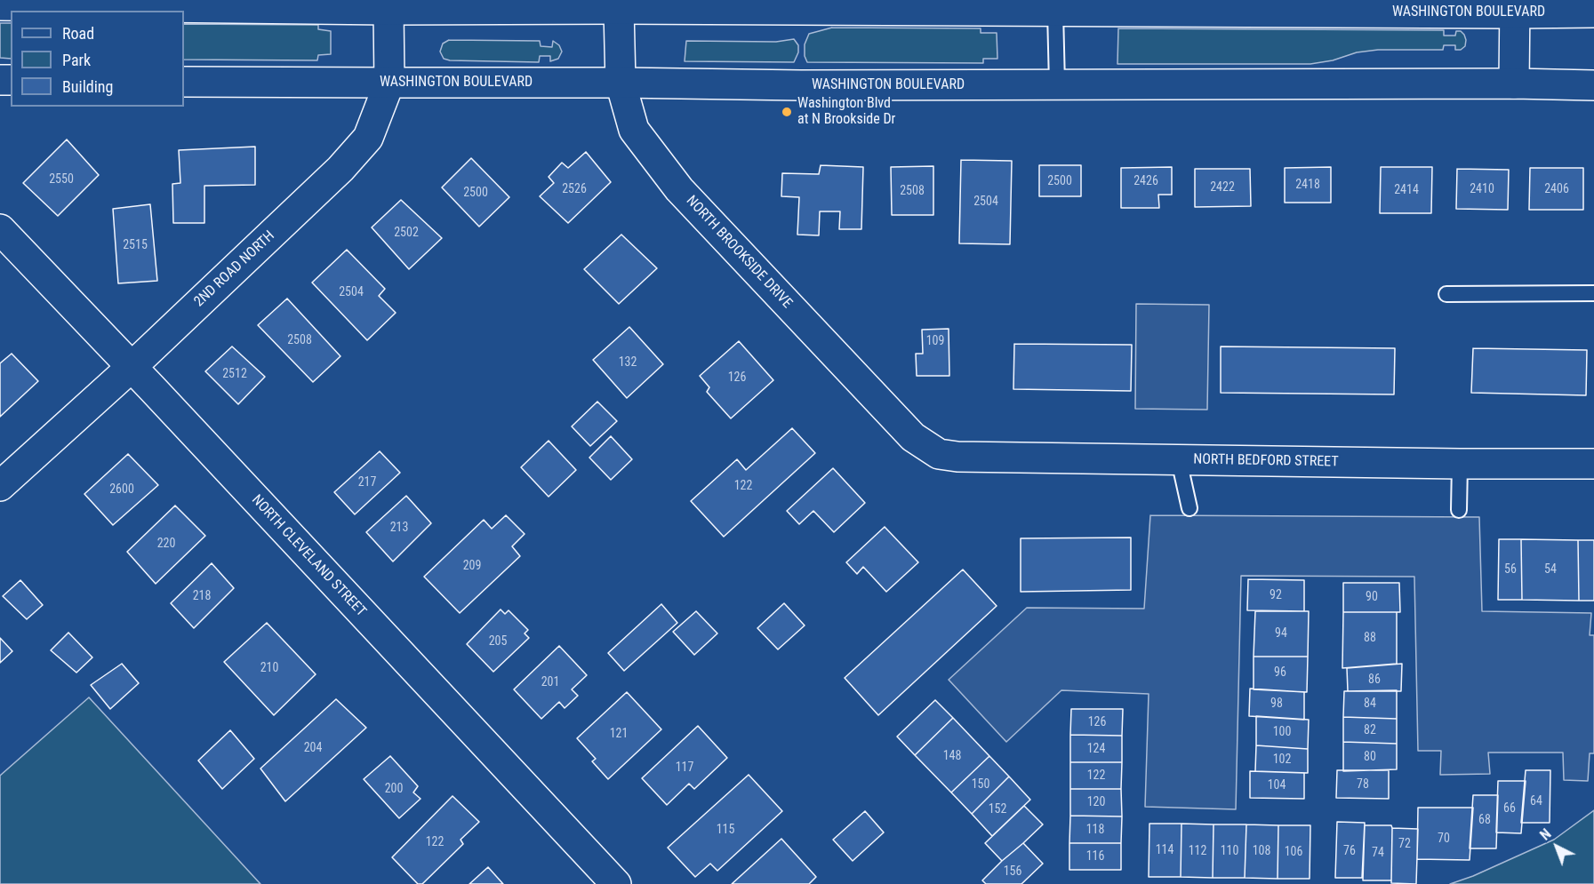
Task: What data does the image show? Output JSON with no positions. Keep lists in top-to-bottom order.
{
  "streets": {
    "main road": [
      "WASHINGTON BOULEVARD",
      "NORTH BROOKSIDE DRIVE",
      "2ND ROAD NORTH",
      "NORTH BEDFORD STREET",
      "NORTH CLEVELAND STREET"
    ]
  },
  "crossings": [
    ["WASHINGTON BOULEVARD", "NORTH BROOKSIDE DRIVE"],
    ["WASHINGTON BOULEVARD", "2ND ROAD NORTH"],
    ["NORTH BROOKSIDE DRIVE", "NORTH BEDFORD STREET"],
    ["2ND ROAD NORTH", "NORTH CLEVELAND STREET"]
  ],
  "places": ["Washington Blvd at N Brookside Dr"],
  "house_numbers": [
    "2550",
    "2500",
    "2426",
    "2418",
    "2422",
    "2526",
    "2410",
    "2406",
    "2414",
    "2508",
    "2500",
    "2504",
    "2502",
    "2515",
    "2504",
    "2508",
    "109",
    "132",
    "2512",
    "126",
    "217",
    "122",
    "2600",
    "213",
    "220",
    "209",
    "56",
    "54",
    "92",
    "218",
    "90",
    "94",
    "88",
    "205",
    "210",
    "96",
    "86",
    "201",
    "98",
    "84",
    "126",
    "82",
    "100",
    "121",
    "204",
    "124",
    "148",
    "80",
    "102",
    "117",
    "122",
    "150",
    "78",
    "104",
    "200",
    "64",
    "120",
    "66",
    "152",
    "68",
    "115",
    "118",
    "70",
    "122",
    "72",
    "114",
    "112",
    "110",
    "108",
    "76",
    "106",
    "74",
    "116",
    "156"
  ],
  "legend": ["Road", "Park", "Building"],
  "north": "top left"
}
